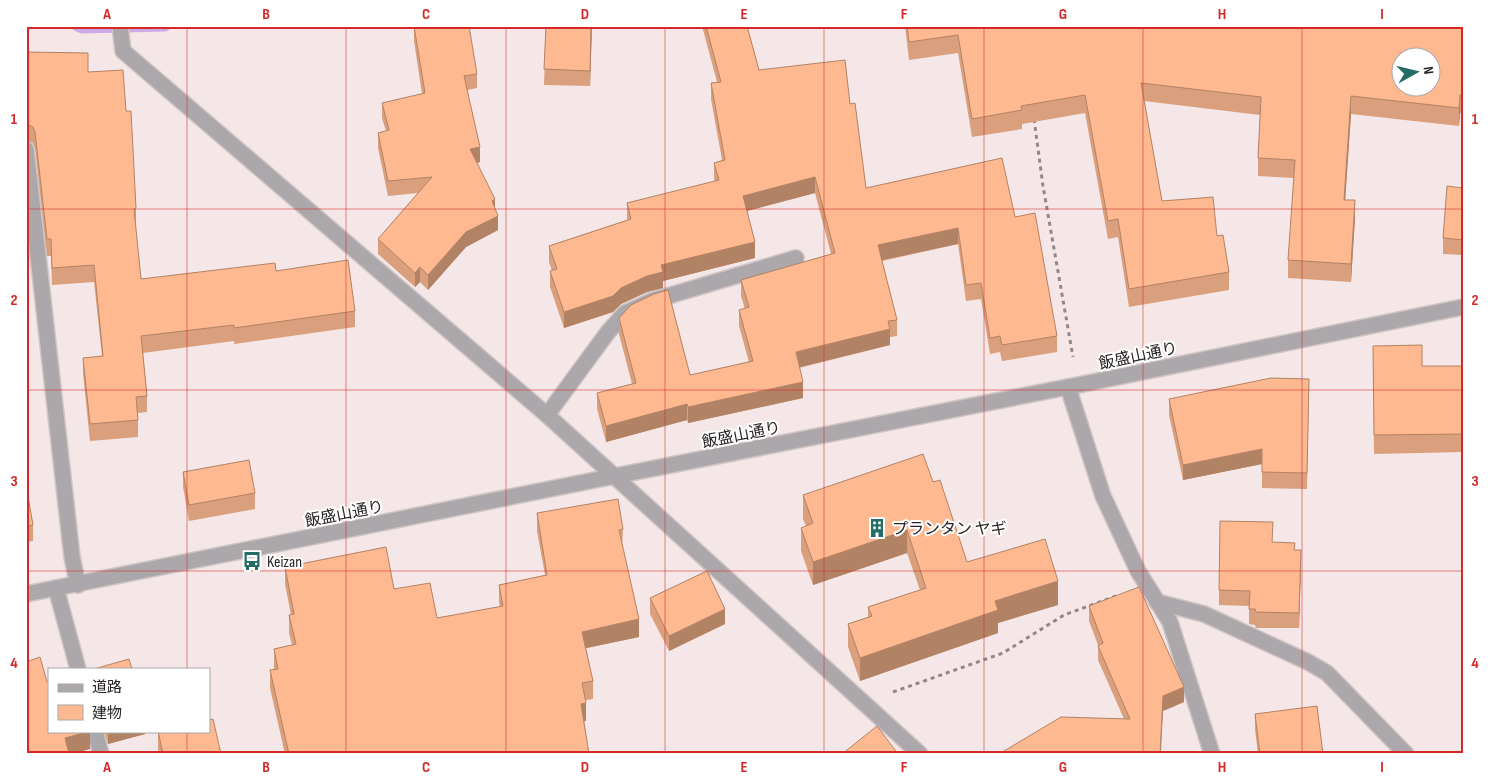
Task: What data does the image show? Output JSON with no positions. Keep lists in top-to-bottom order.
{
  "streets": {
    "street": ["飯盛山通り"]
  },
  "places": {
    "building": ["プランタン ヤギ"],
    "bus stop": ["Keizan"]
  },
  "legend": ["道路", "建物"],
  "north": "right",
  "grid": {
    "columns": [
      "A",
      "B",
      "C",
      "D",
      "E",
      "F",
      "G",
      "H",
      "I"
    ],
    "rows": [
      "1",
      "2",
      "3",
      "4"
    ]
  }
}
